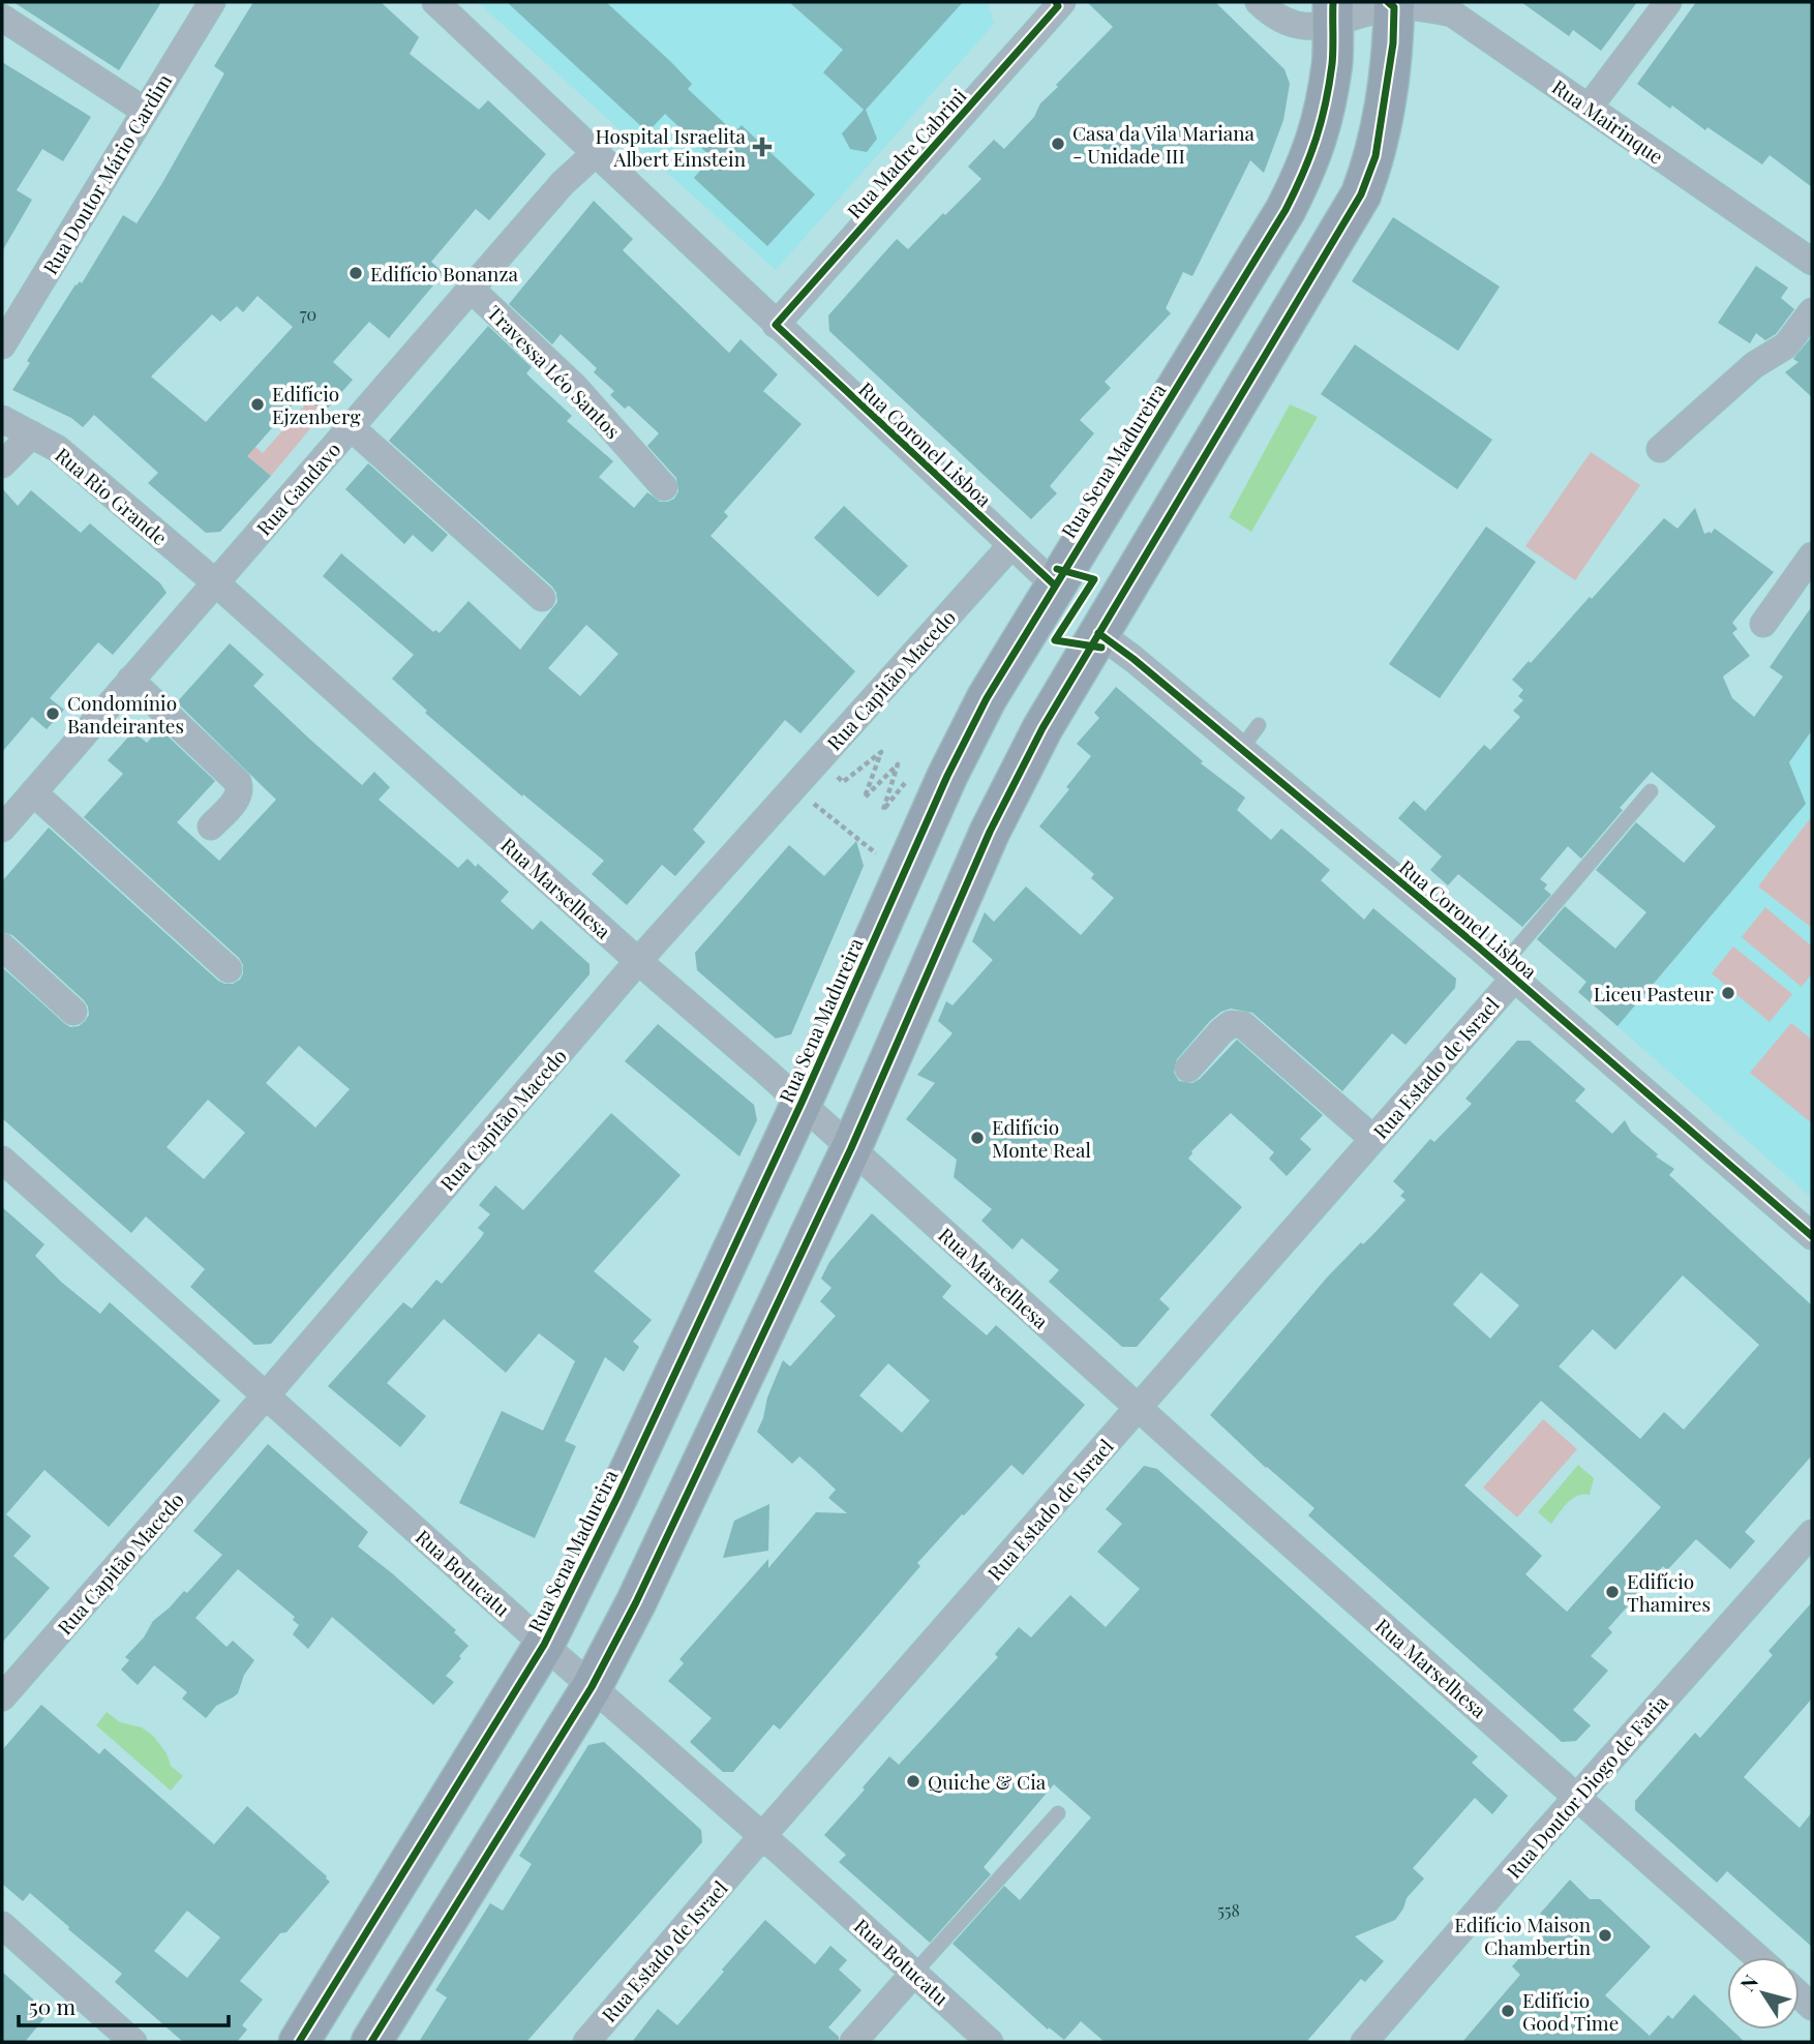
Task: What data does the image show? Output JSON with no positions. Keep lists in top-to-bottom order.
{
  "streets": {
    "main road": ["Rua Sena Madureira"],
    "street": [
      "Rua Mairinque",
      "Rua Madre Cabrini",
      "Rua Doutor Mário Cardim",
      "Travessa Léo Santos",
      "Rua Coronel Lisboa",
      "Rua Gandavo",
      "Rua Rio Grande",
      "Rua Capitão Macedo",
      "Rua Marselhesa",
      "Rua Estado de Israel",
      "Rua Botucatu",
      "Rua Doutor Diogo de Faria"
    ]
  },
  "crossings": [
    ["Rua Mairinque", "Rua Sena Madureira"],
    ["Rua Madre Cabrini", "Rua Coronel Lisboa"],
    ["Travessa Léo Santos", "Rua Gandavo"],
    ["Rua Coronel Lisboa", "Rua Sena Madureira"],
    ["Rua Coronel Lisboa", "Rua Gandavo"],
    ["Rua Coronel Lisboa", "Rua Capitão Macedo"],
    ["Rua Coronel Lisboa", "Rua Estado de Israel"],
    ["Rua Sena Madureira", "Rua Marselhesa"],
    ["Rua Sena Madureira", "Rua Botucatu"],
    ["Rua Gandavo", "Rua Rio Grande"],
    ["Rua Gandavo", "Rua Marselhesa"],
    ["Rua Rio Grande", "Rua Marselhesa"],
    ["Rua Capitão Macedo", "Rua Marselhesa"],
    ["Rua Capitão Macedo", "Rua Botucatu"],
    ["Rua Marselhesa", "Rua Estado de Israel"],
    ["Rua Marselhesa", "Rua Doutor Diogo de Faria"],
    ["Rua Estado de Israel", "Rua Botucatu"]
  ],
  "places": {
    "other": [
      "Casa da Vila Mariana - Unidade III",
      "Edifício Bonanza",
      "Edifício Ejzenberg",
      "Condomínio Bandeirantes",
      "Liceu Pasteur",
      "Edifício Monte Real",
      "Edifício Thamires",
      "Quiche & Cia",
      "Edifício Maison Chambertin",
      "Edifício Good Time"
    ],
    "health": ["Hospital Israelita Albert Einstein"]
  },
  "house_numbers": ["70", "558"],
  "scale_bar": "50 m",
  "north": "top left"
}
